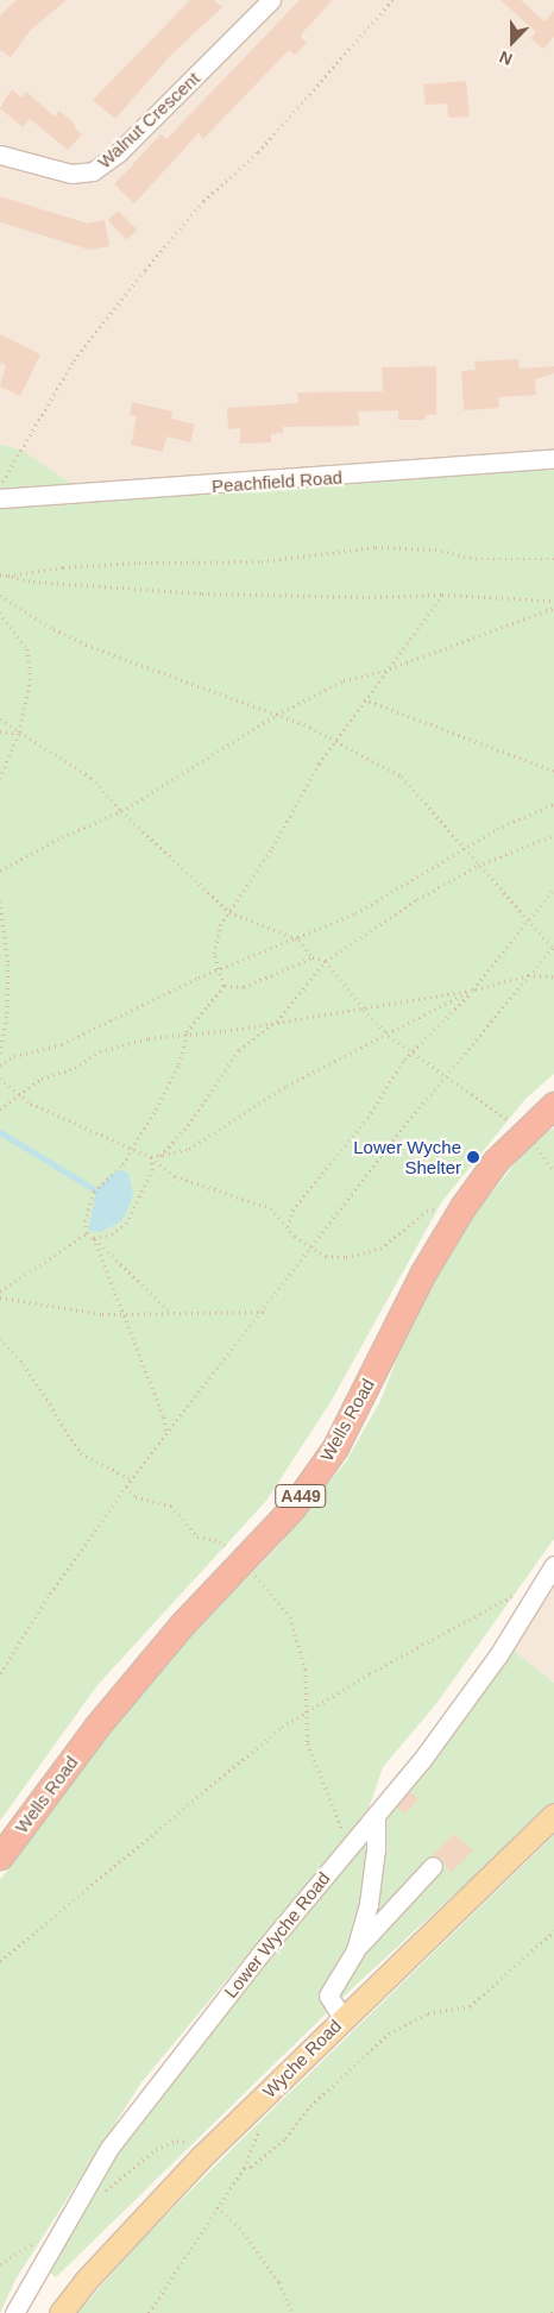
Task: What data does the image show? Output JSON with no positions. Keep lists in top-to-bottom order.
{
  "streets": {
    "highway": ["Wells Road", "A449"],
    "main road": ["Wyche Road"],
    "street": ["Walnut Crescent", "Peachfield Road", "Lower Wyche Road"]
  },
  "places": ["Lower Wyche Shelter"],
  "north": "bottom"
}
